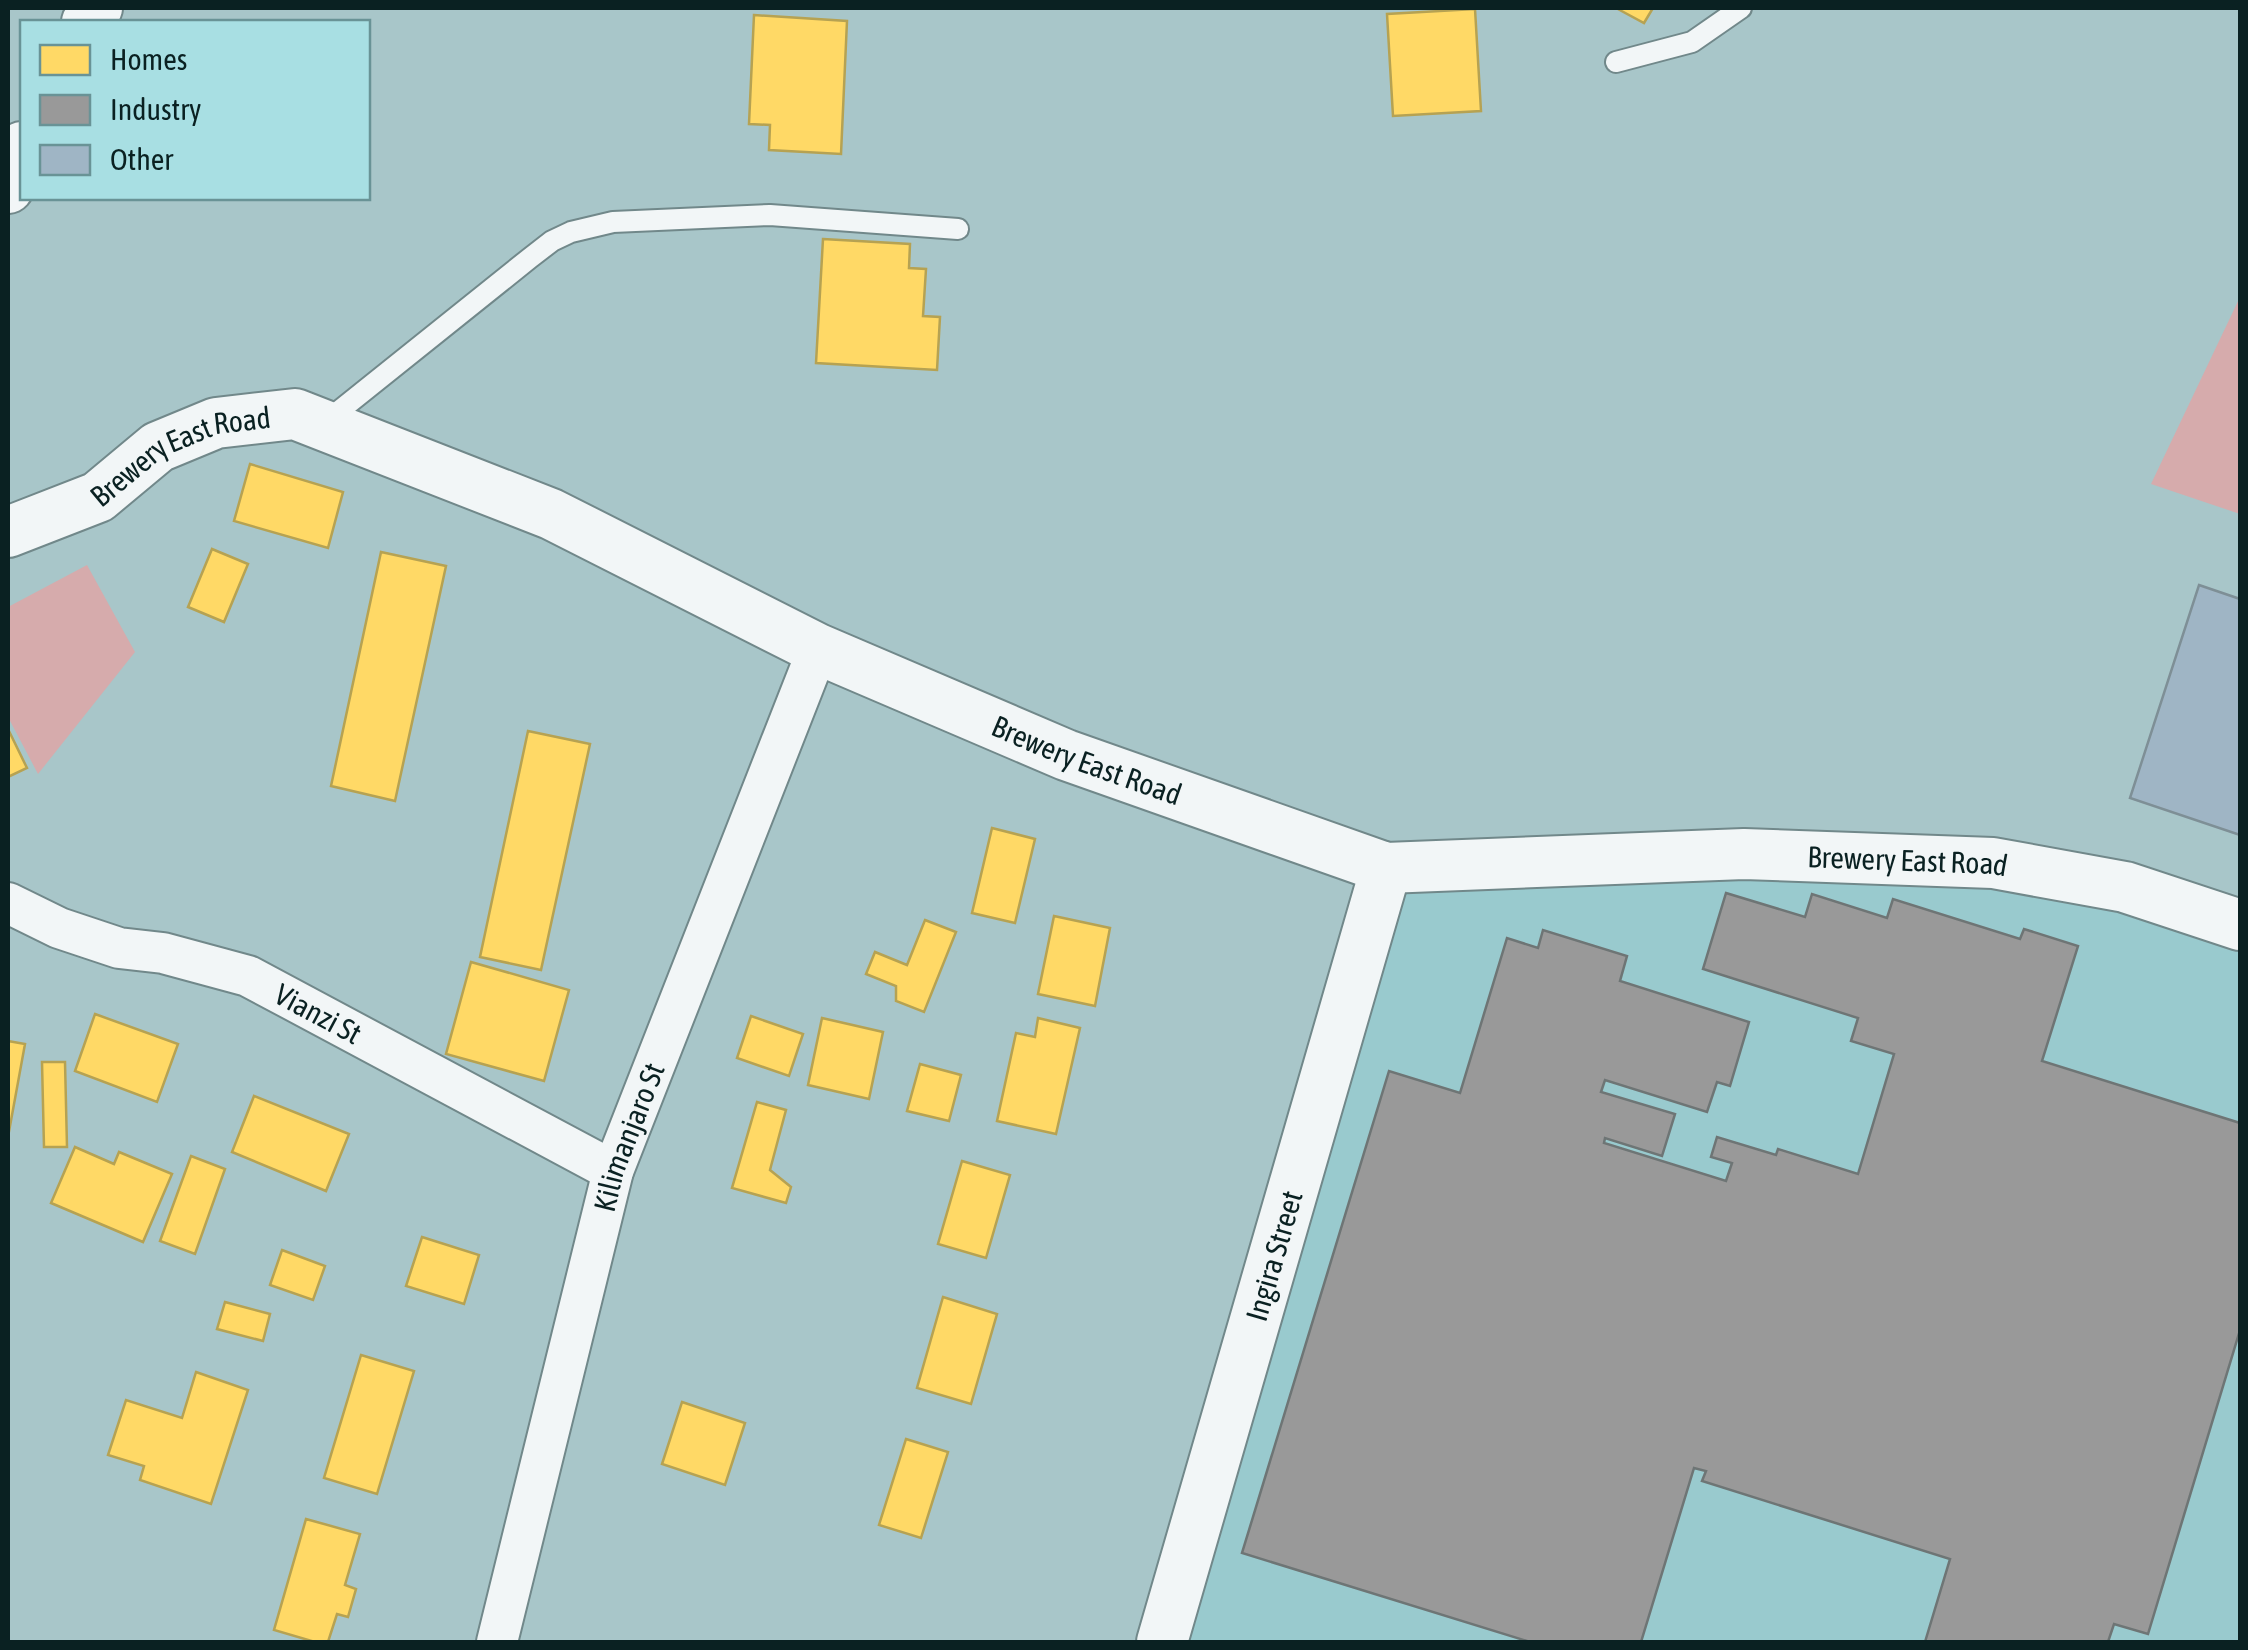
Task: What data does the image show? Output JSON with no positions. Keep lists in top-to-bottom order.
{
  "streets": {
    "street": [
      "Brewery East Road",
      "Vianzi St",
      "Kilimanjaro St",
      "Ingira Street"
    ]
  },
  "crossings": [
    ["Brewery East Road", "Kilimanjaro St"],
    ["Brewery East Road", "Ingira Street"],
    ["Vianzi St", "Kilimanjaro St"]
  ],
  "legend": ["Homes", "Industry", "Other"]
}
